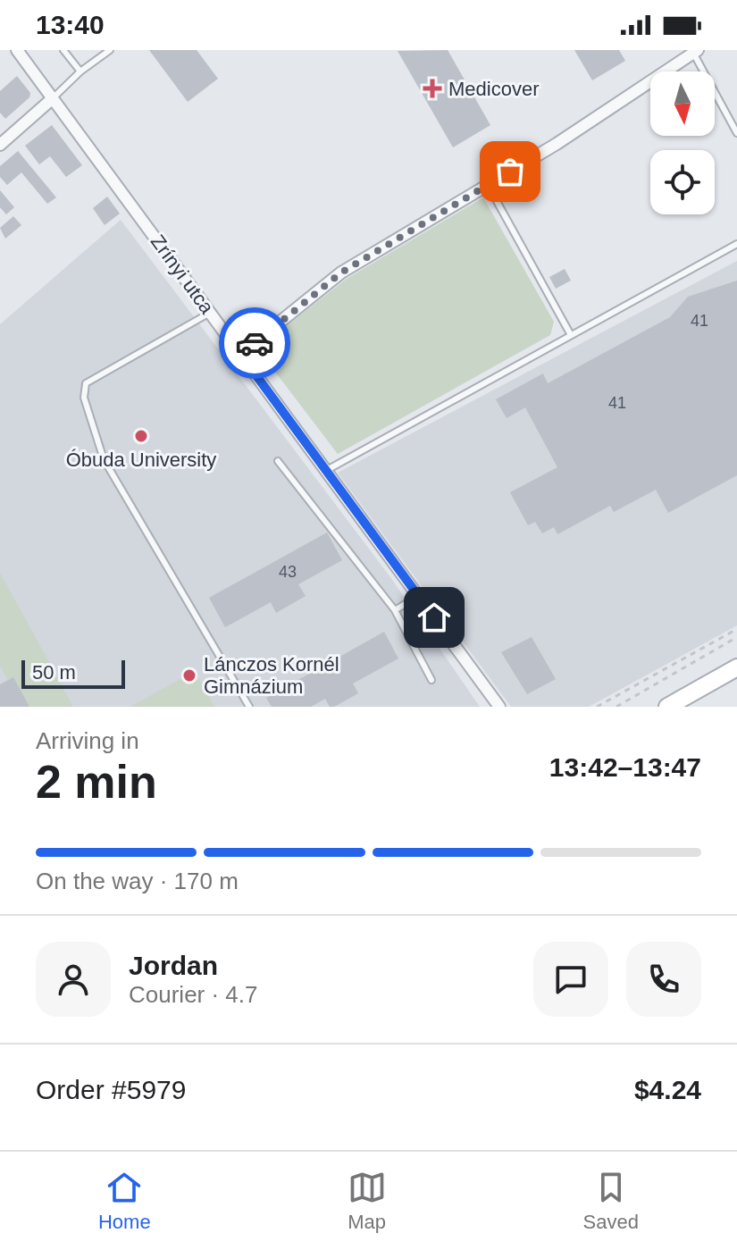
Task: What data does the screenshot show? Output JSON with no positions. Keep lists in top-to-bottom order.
{
  "streets": {
    "street": ["Zrínyi utca"]
  },
  "places": {
    "health": ["Medicover"],
    "other": ["Óbuda University", "Lánczos Kornél Gimnázium"]
  },
  "house_numbers": ["41", "41", "43"],
  "scale_bar": "50 m",
  "north": "bottom",
  "page": {
    "status": "13:40",
    "scale": "50 m",
    "heading": ["2 min", "Arriving in", "13:42–13:47"],
    "panel": [
      "Jordan",
      "Courier · 4.7",
      "Order #5979",
      "$4.24"
    ],
    "bar": "On the way · 170 m",
    "tabs": ["Home", "Map", "Saved"]
  }
}
